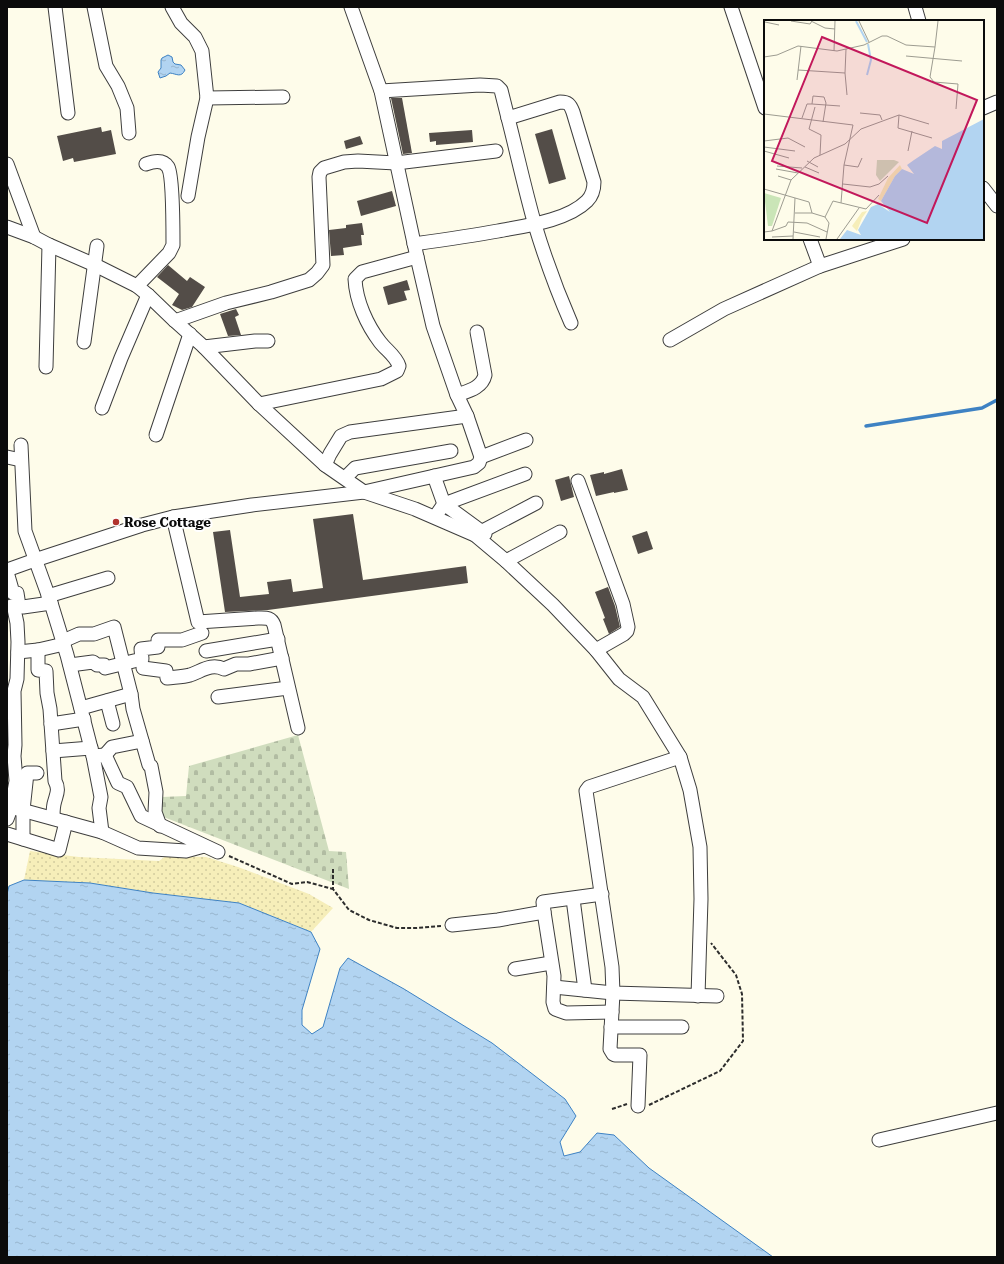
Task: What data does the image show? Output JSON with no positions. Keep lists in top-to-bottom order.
{
  "places": ["Rose Cottage"]
}
